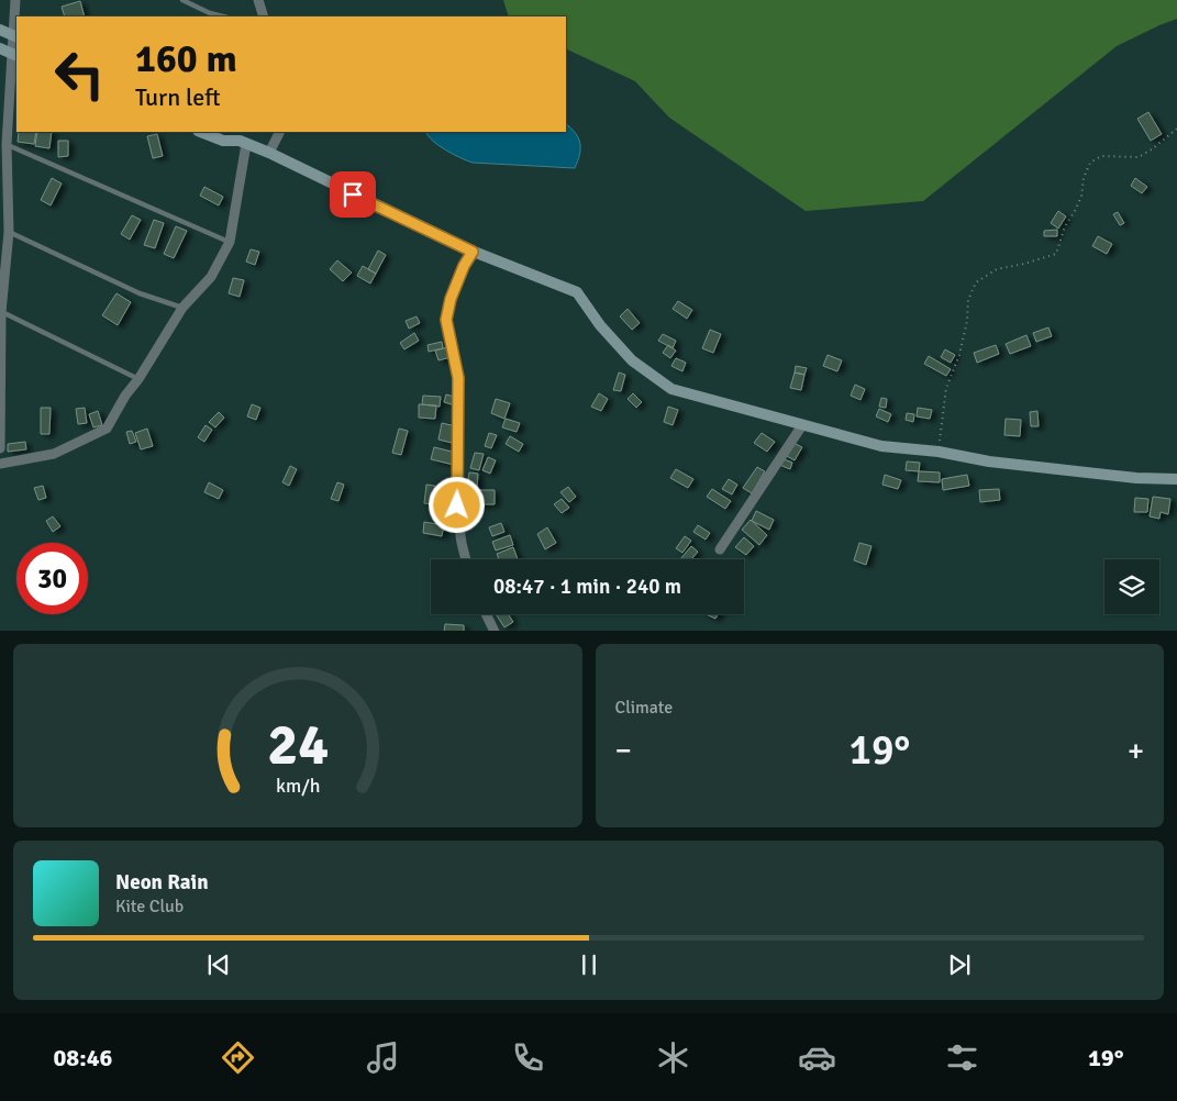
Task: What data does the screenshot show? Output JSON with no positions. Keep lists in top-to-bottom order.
{
  "page": {
    "turn": ["160 m", "Turn left"],
    "limit": "30",
    "trip": "08:47 · 1 min · 240 m",
    "tile": "Climate",
    "heat": ["−", "19°", "+"],
    "song": ["Neon Rain", "Kite Club"],
    "tabs": ["08:46", "19°"],
    "gauge": ["24", "km/h"]
  }
}
